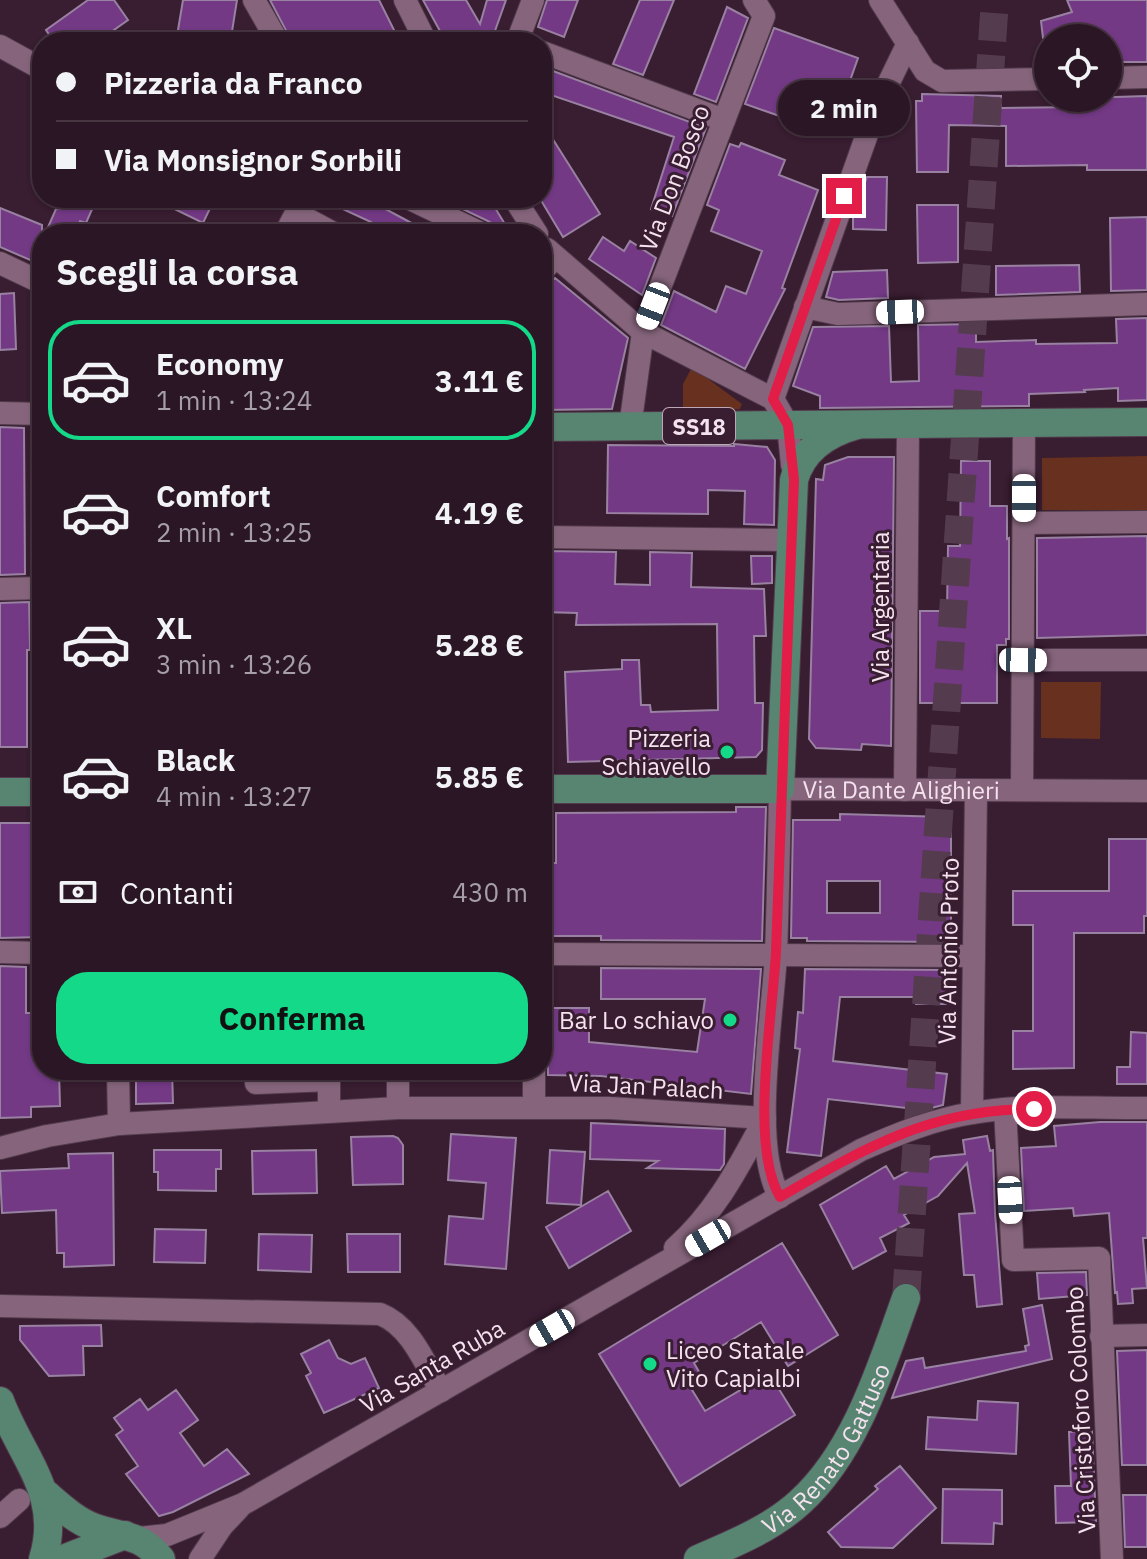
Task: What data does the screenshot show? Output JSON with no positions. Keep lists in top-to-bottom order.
{
  "streets": {
    "main road": ["SS18", "Via Dante Alighieri", "Via Renato Gattuso"],
    "street": [
      "Via Don Bosco",
      "Via Argentaria",
      "Via Antonio Proto",
      "Via Jan Palach",
      "Via Santa Ruba",
      "Via Cristoforo Colombo"
    ]
  },
  "crossings": [
    ["Via Don Bosco", "SS18"],
    ["SS18", "Via Argentaria"],
    ["Via Argentaria", "Via Dante Alighieri"],
    ["Via Dante Alighieri", "Via Antonio Proto"],
    ["Via Antonio Proto", "Via Santa Ruba"],
    ["Via Santa Ruba", "Via Cristoforo Colombo"]
  ],
  "places": ["Pizzeria Schiavello", "Bar Lo schiavo", "Liceo Statale Vito Capialbi"],
  "page": {
    "banner": ["Pizzeria da Franco", "Via Monsignor Sorbili"],
    "bubble": "2 min",
    "heading": "Scegli la corsa",
    "list": [
      {
        "name": "Economy",
        "note": "1 min · 13:24",
        "value": "3.11 €"
      },
      {
        "name": "Comfort",
        "note": "2 min · 13:25",
        "value": "4.19 €"
      },
      {
        "name": "XL",
        "note": "3 min · 13:26",
        "value": "5.28 €"
      },
      {
        "name": "Black",
        "note": "4 min · 13:27",
        "value": "5.85 €"
      }
    ],
    "pay": ["Contanti", "430 m"],
    "buttons": "Conferma"
  }
}
